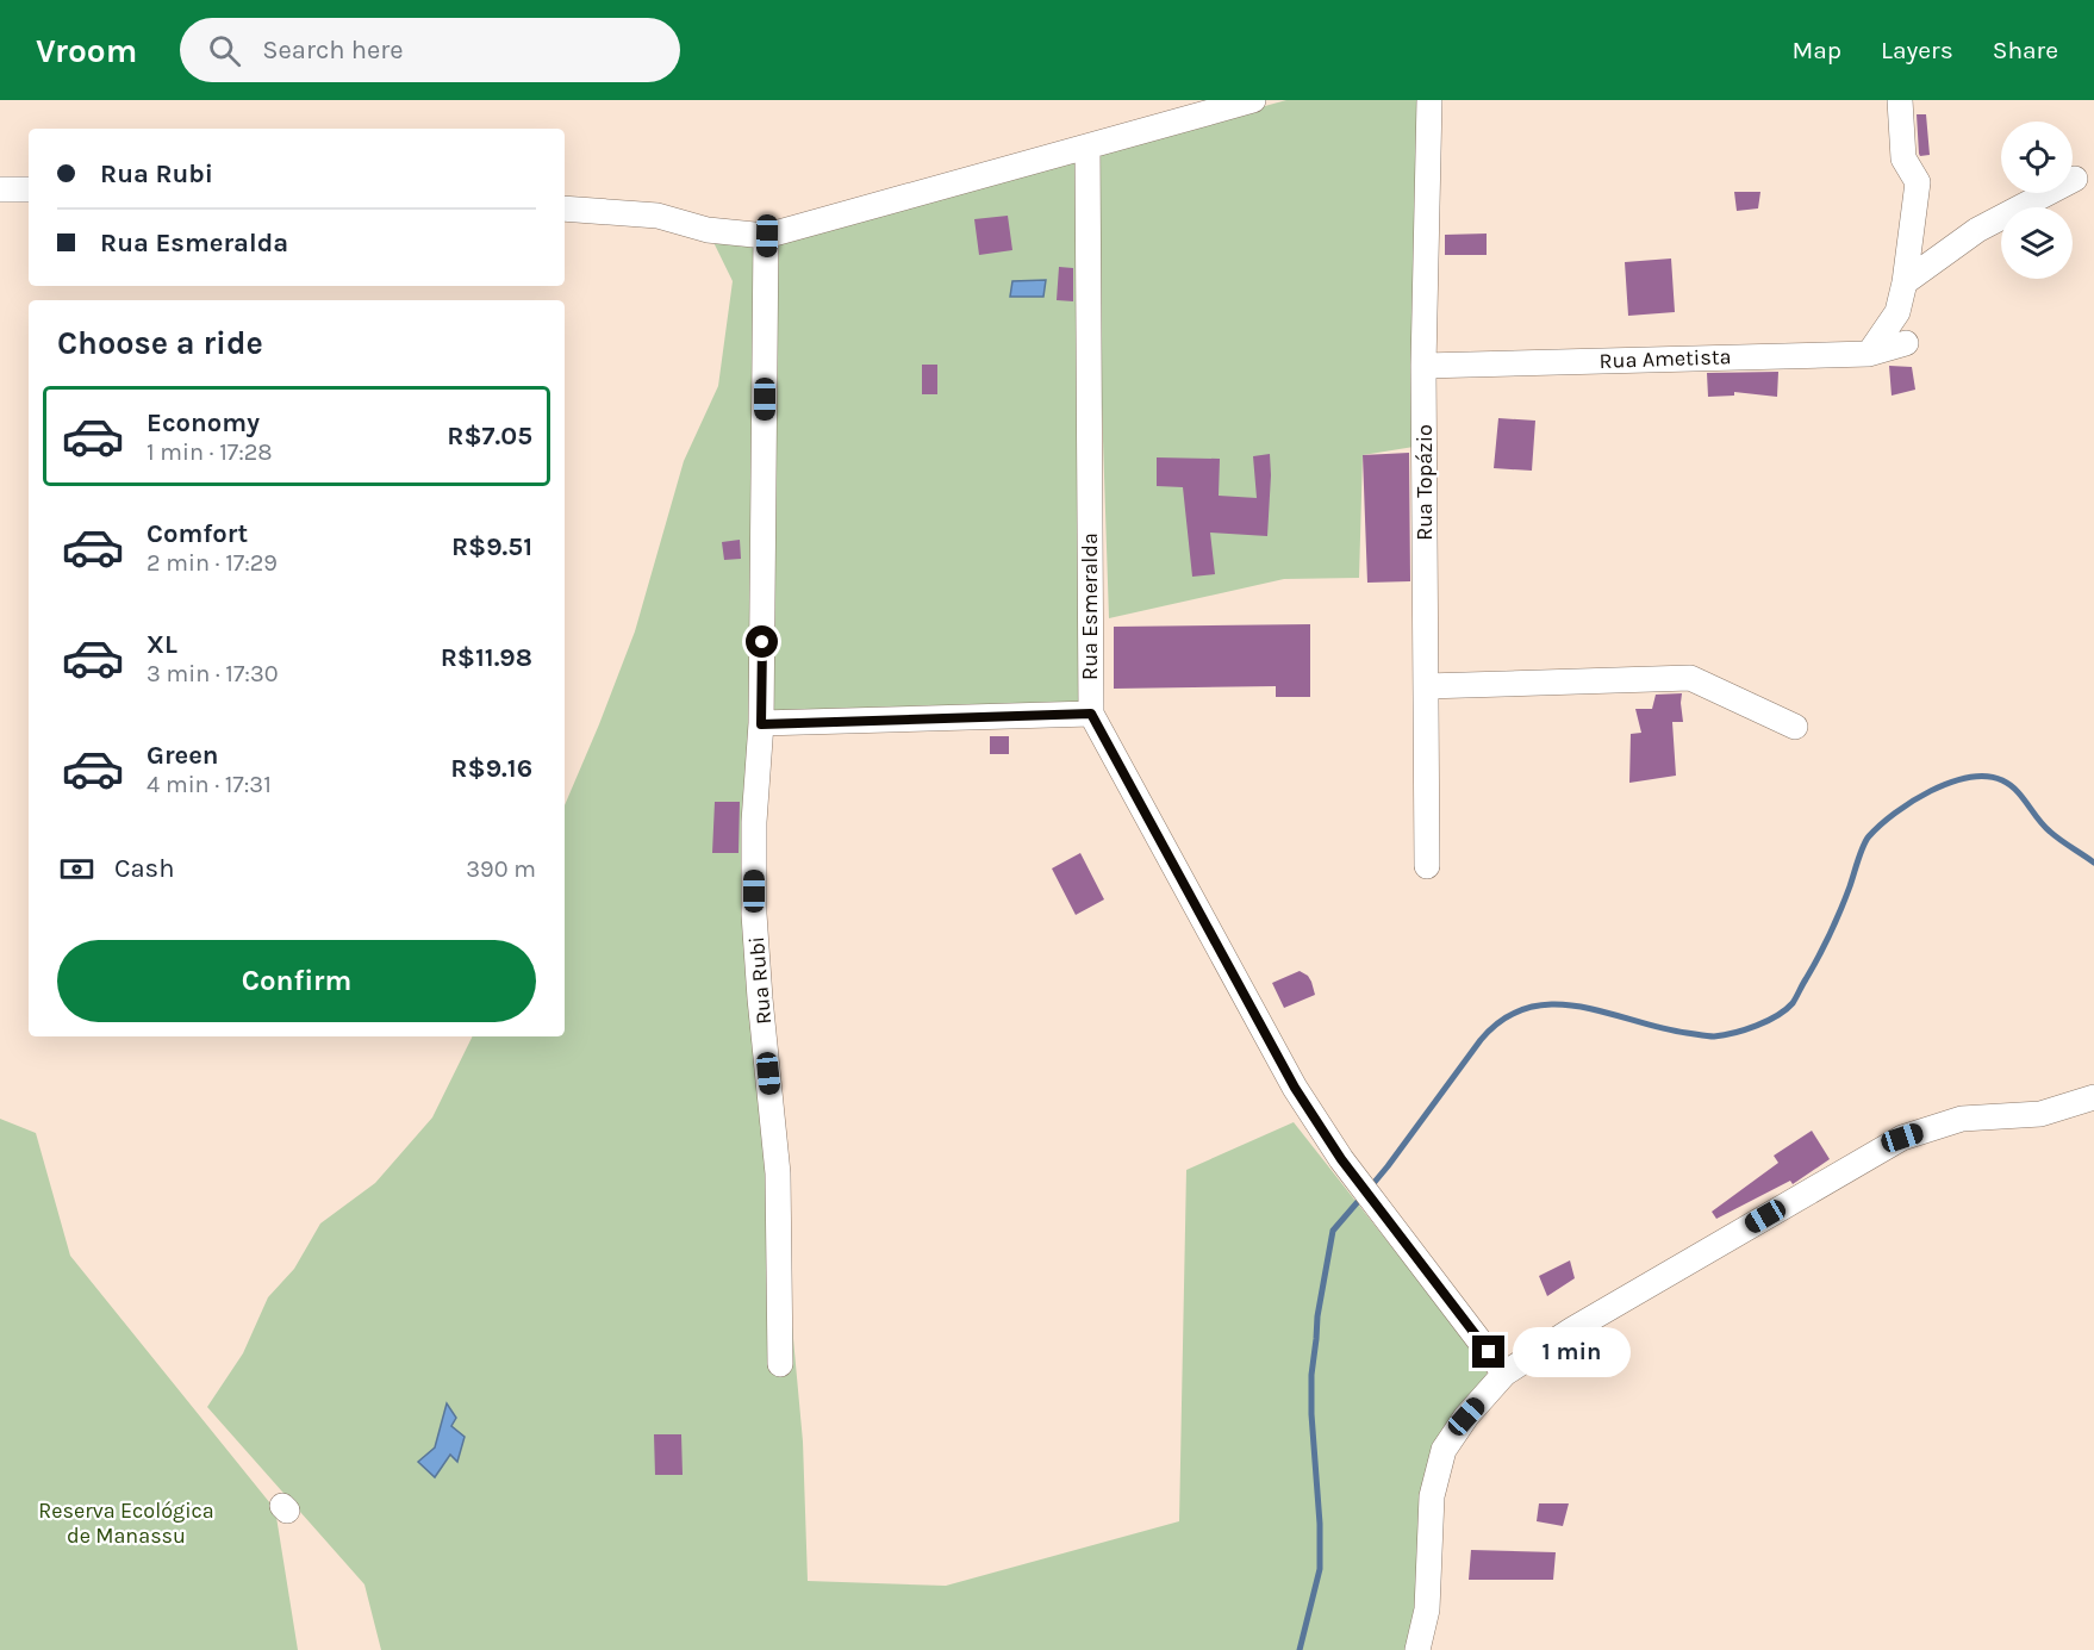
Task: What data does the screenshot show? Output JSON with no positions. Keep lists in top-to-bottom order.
{
  "streets": {
    "street": [
      "Rua Ametista",
      "Rua Topázio",
      "Rua Esmeralda",
      "Rua Rubi"
    ]
  },
  "crossings": [
    ["Rua Ametista", "Rua Topázio"]
  ],
  "parks": ["Reserva Ecológica de Manassu"],
  "page": {
    "header": "Vroom",
    "search": "Search here",
    "nav": ["Map", "Layers", "Share"],
    "banner": ["Rua Rubi", "Rua Esmeralda"],
    "heading": "Choose a ride",
    "list": [
      {
        "name": "Economy",
        "note": "1 min · 17:28",
        "value": "R$7.05"
      },
      {
        "name": "Comfort",
        "note": "2 min · 17:29",
        "value": "R$9.51"
      },
      {
        "name": "XL",
        "note": "3 min · 17:30",
        "value": "R$11.98"
      },
      {
        "name": "Green",
        "note": "4 min · 17:31",
        "value": "R$9.16"
      }
    ],
    "pay": ["Cash", "390 m"],
    "buttons": "Confirm",
    "bubble": "1 min"
  }
}
